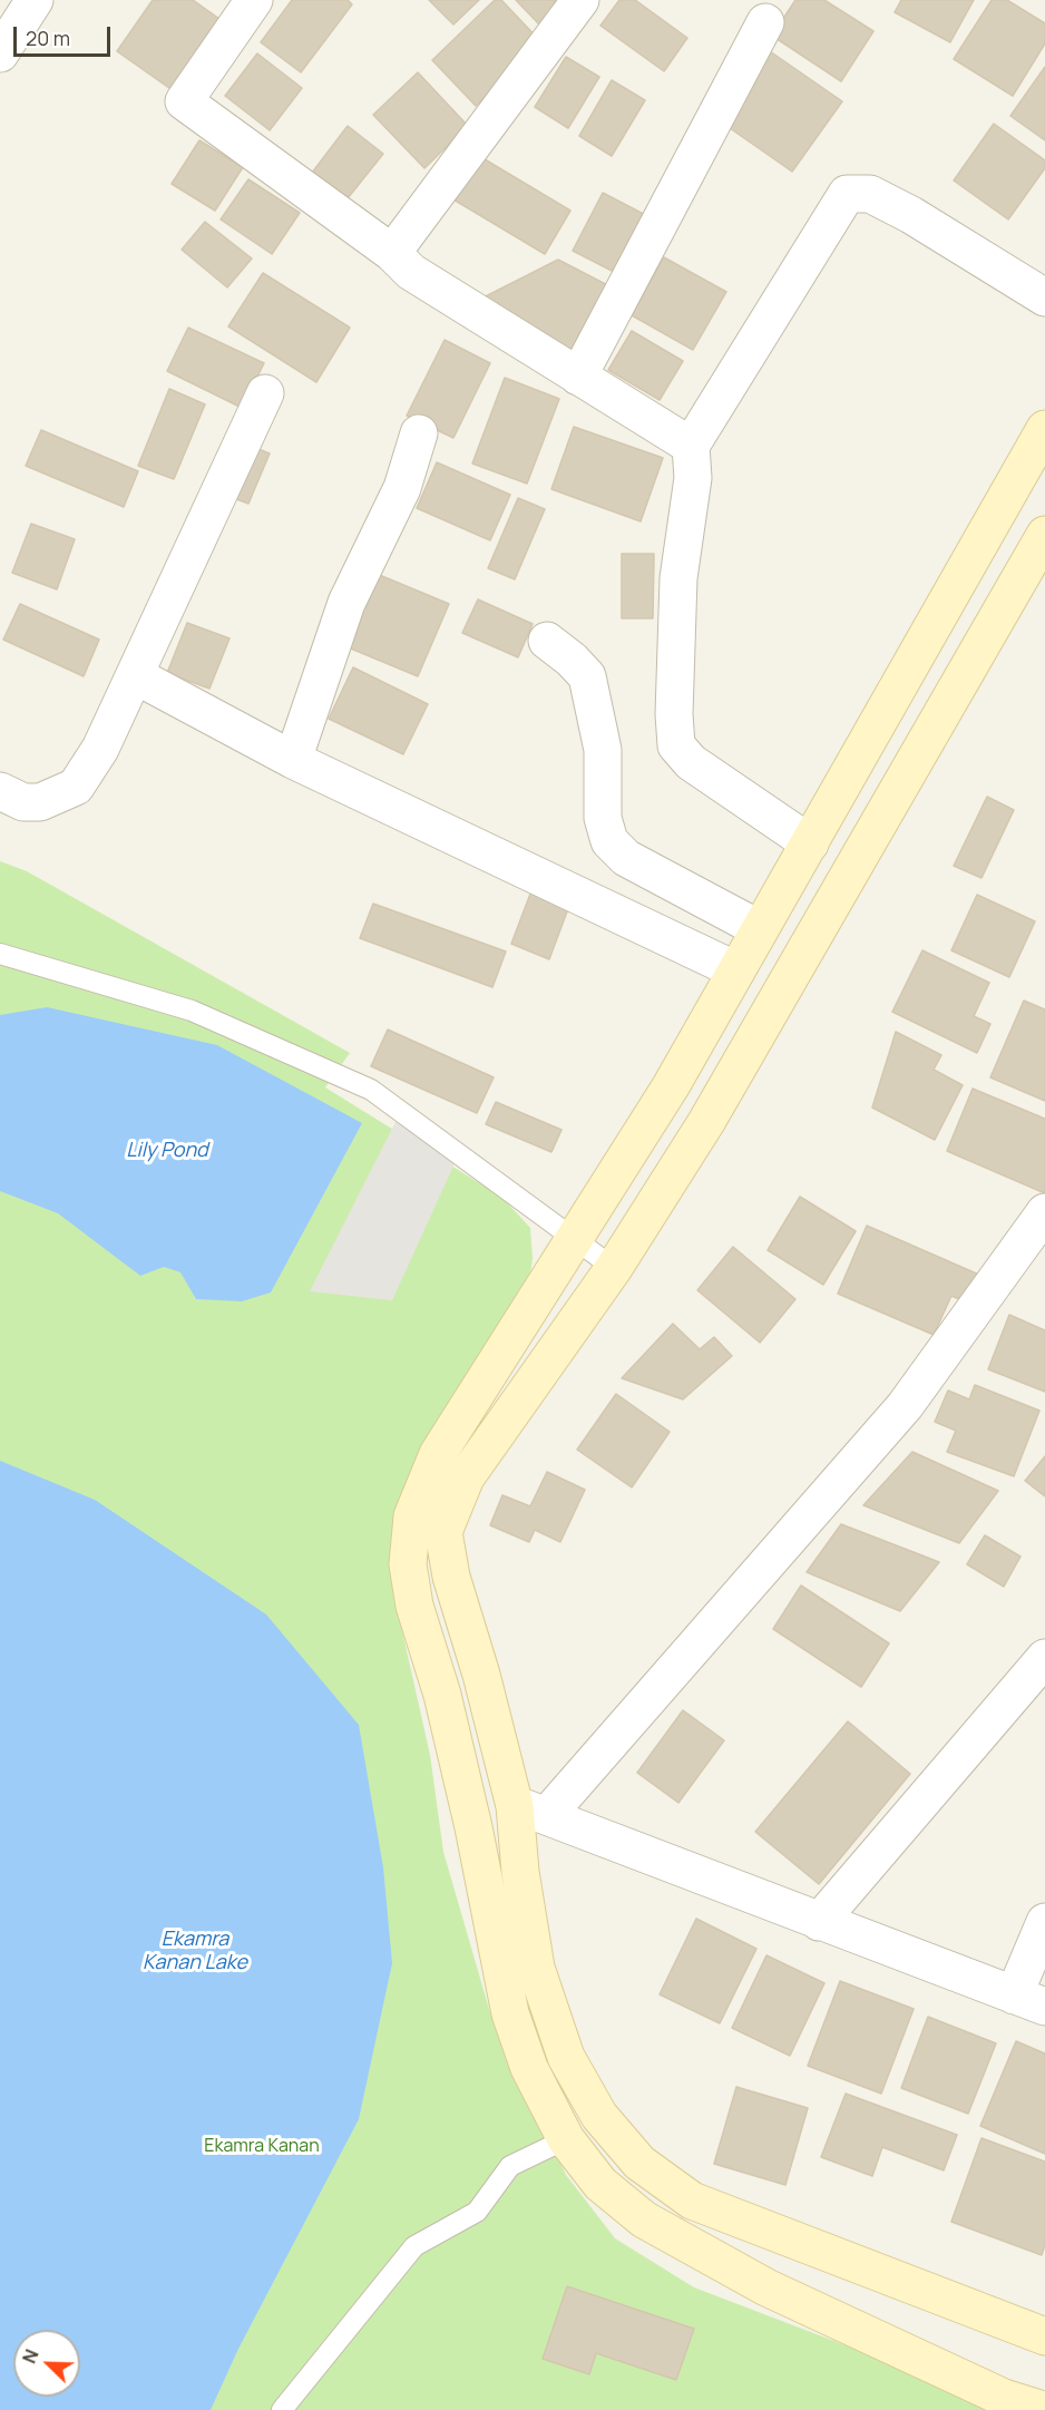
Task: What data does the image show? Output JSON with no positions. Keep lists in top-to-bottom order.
{
  "water": ["Lily Pond", "Ekamra Kanan Lake"],
  "parks": ["Ekamra Kanan"],
  "scale_bar": "20 m",
  "north": "top left"
}
